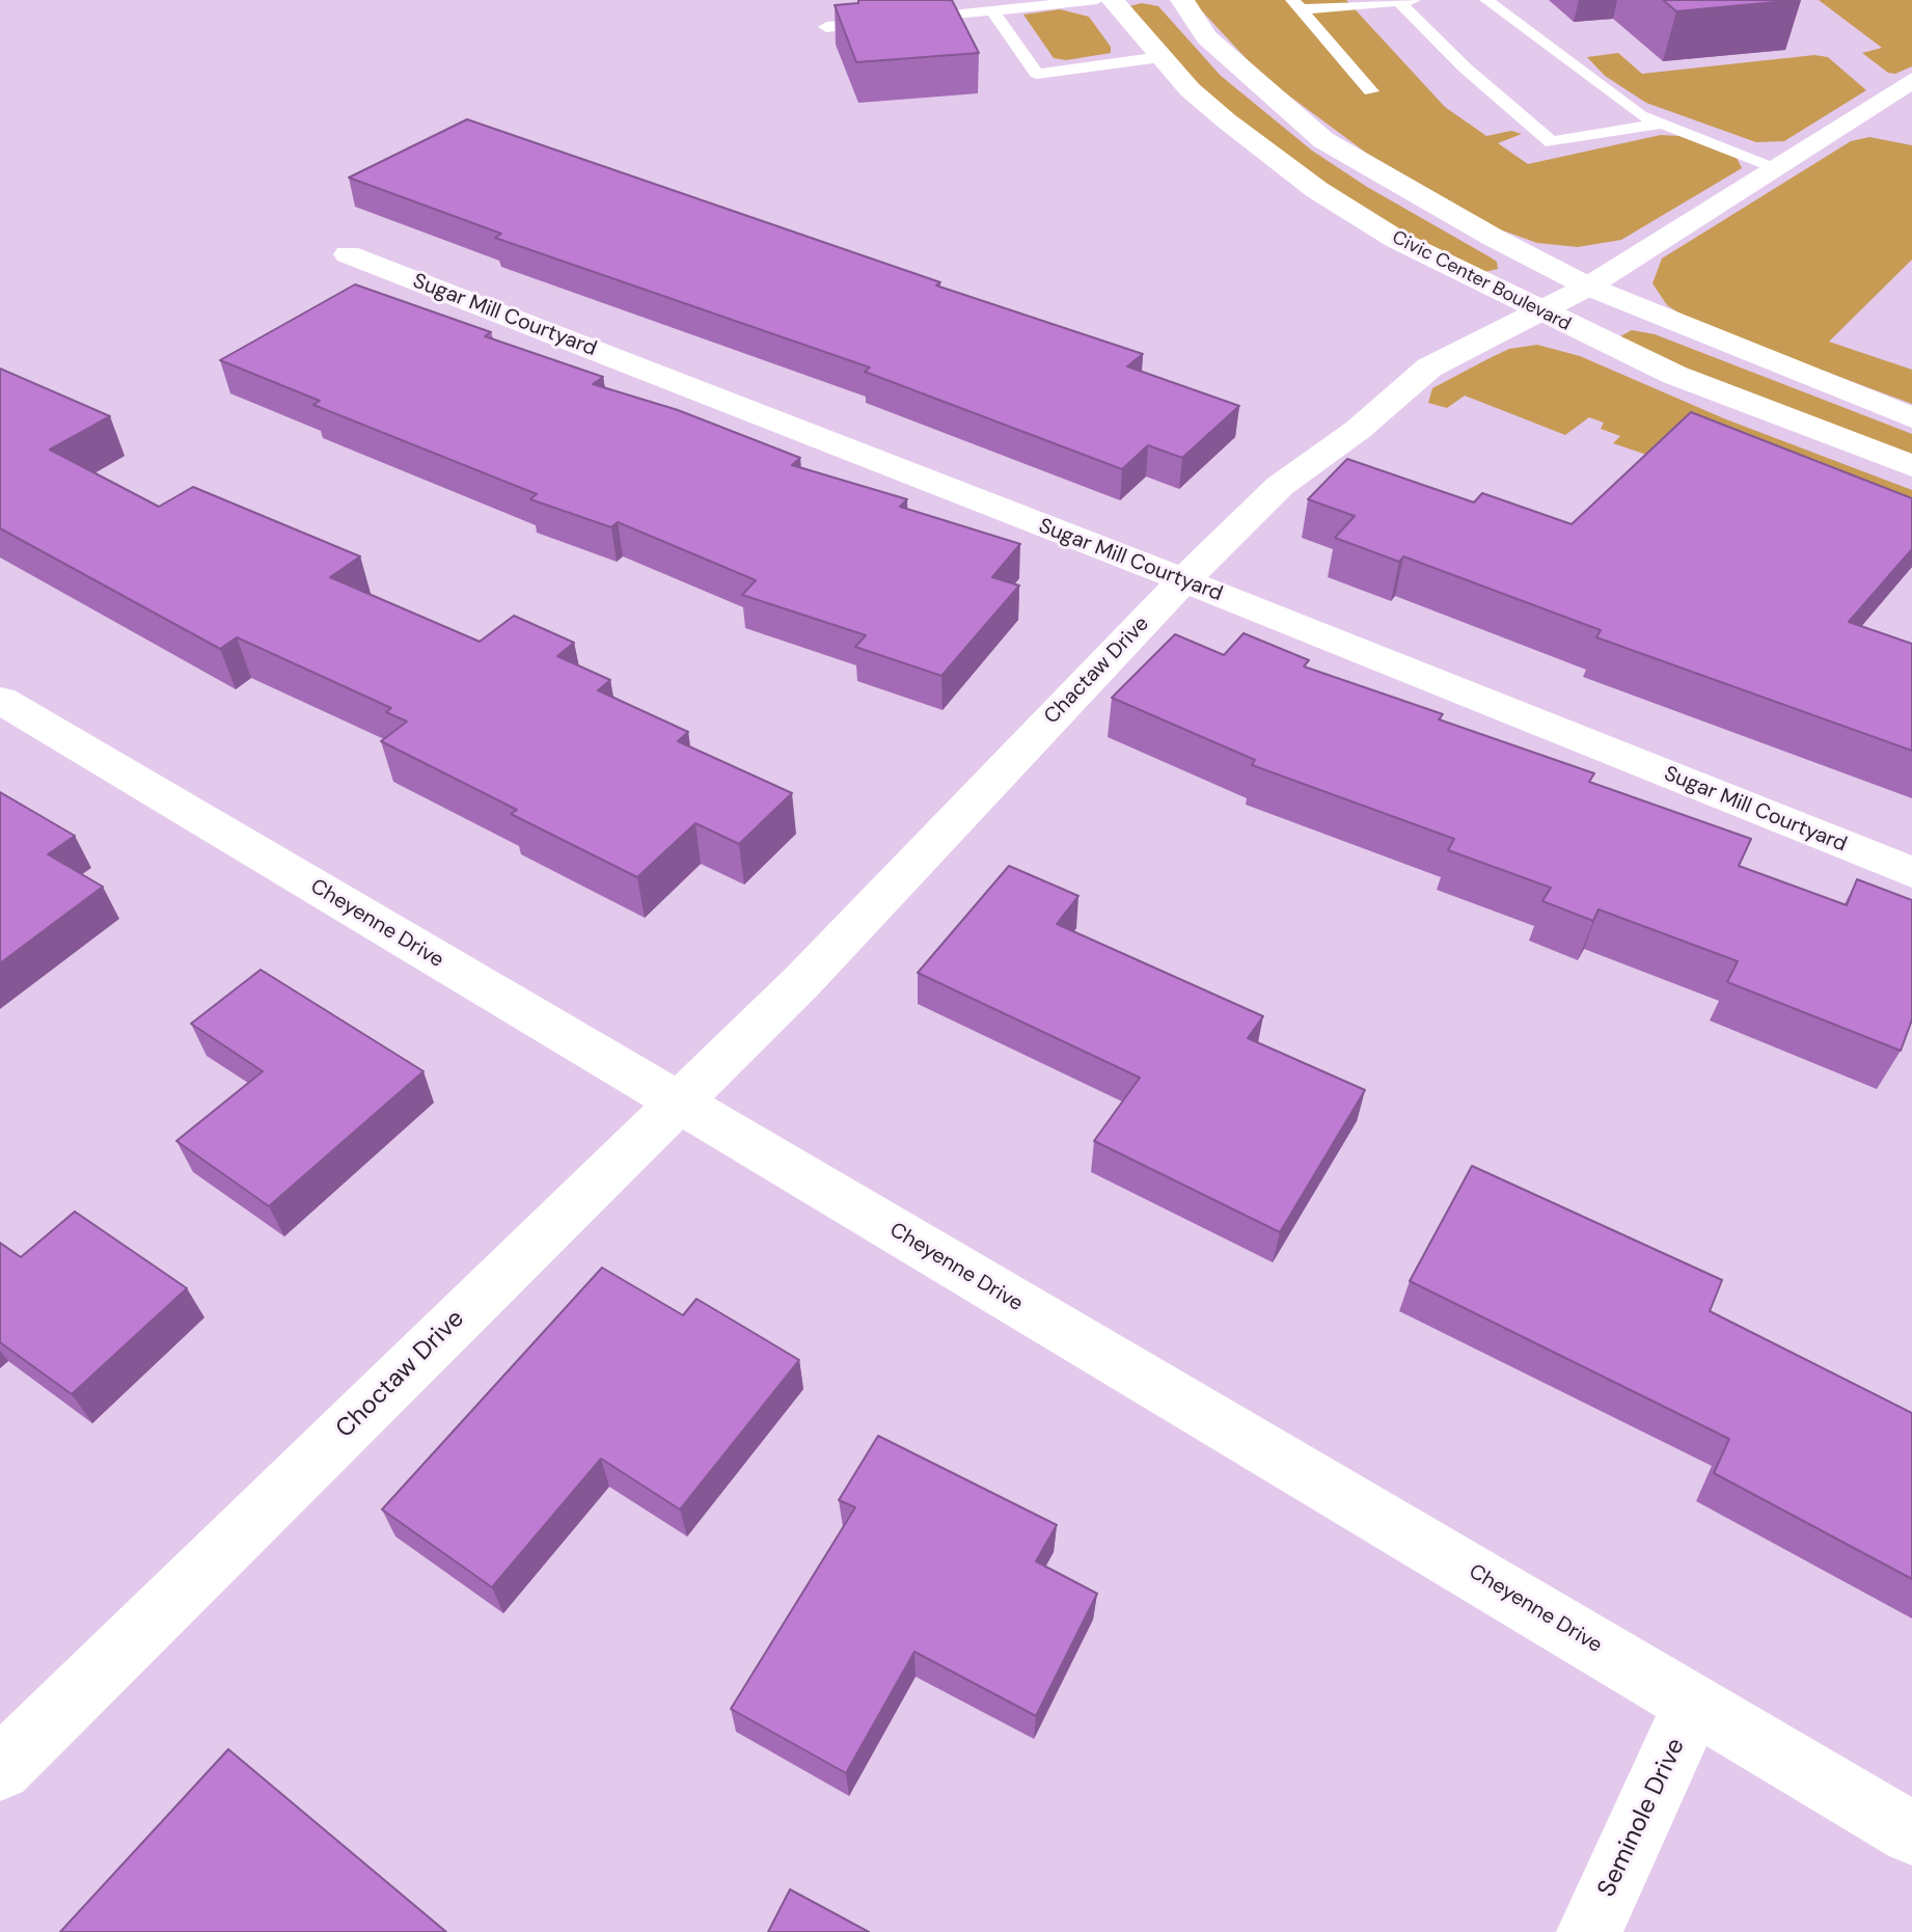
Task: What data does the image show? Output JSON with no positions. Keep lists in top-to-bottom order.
{
  "streets": {
    "street": [
      "Civic Center Boulevard",
      "Sugar Mill Courtyard",
      "Chactaw Drive",
      "Cheyenne Drive",
      "Choctaw Drive",
      "Seminole Drive"
    ]
  },
  "crossings": [
    ["Civic Center Boulevard", "Chactaw Drive"],
    ["Sugar Mill Courtyard", "Chactaw Drive"],
    ["Chactaw Drive", "Choctaw Drive"],
    ["Cheyenne Drive", "Choctaw Drive"],
    ["Cheyenne Drive", "Seminole Drive"]
  ]
}
